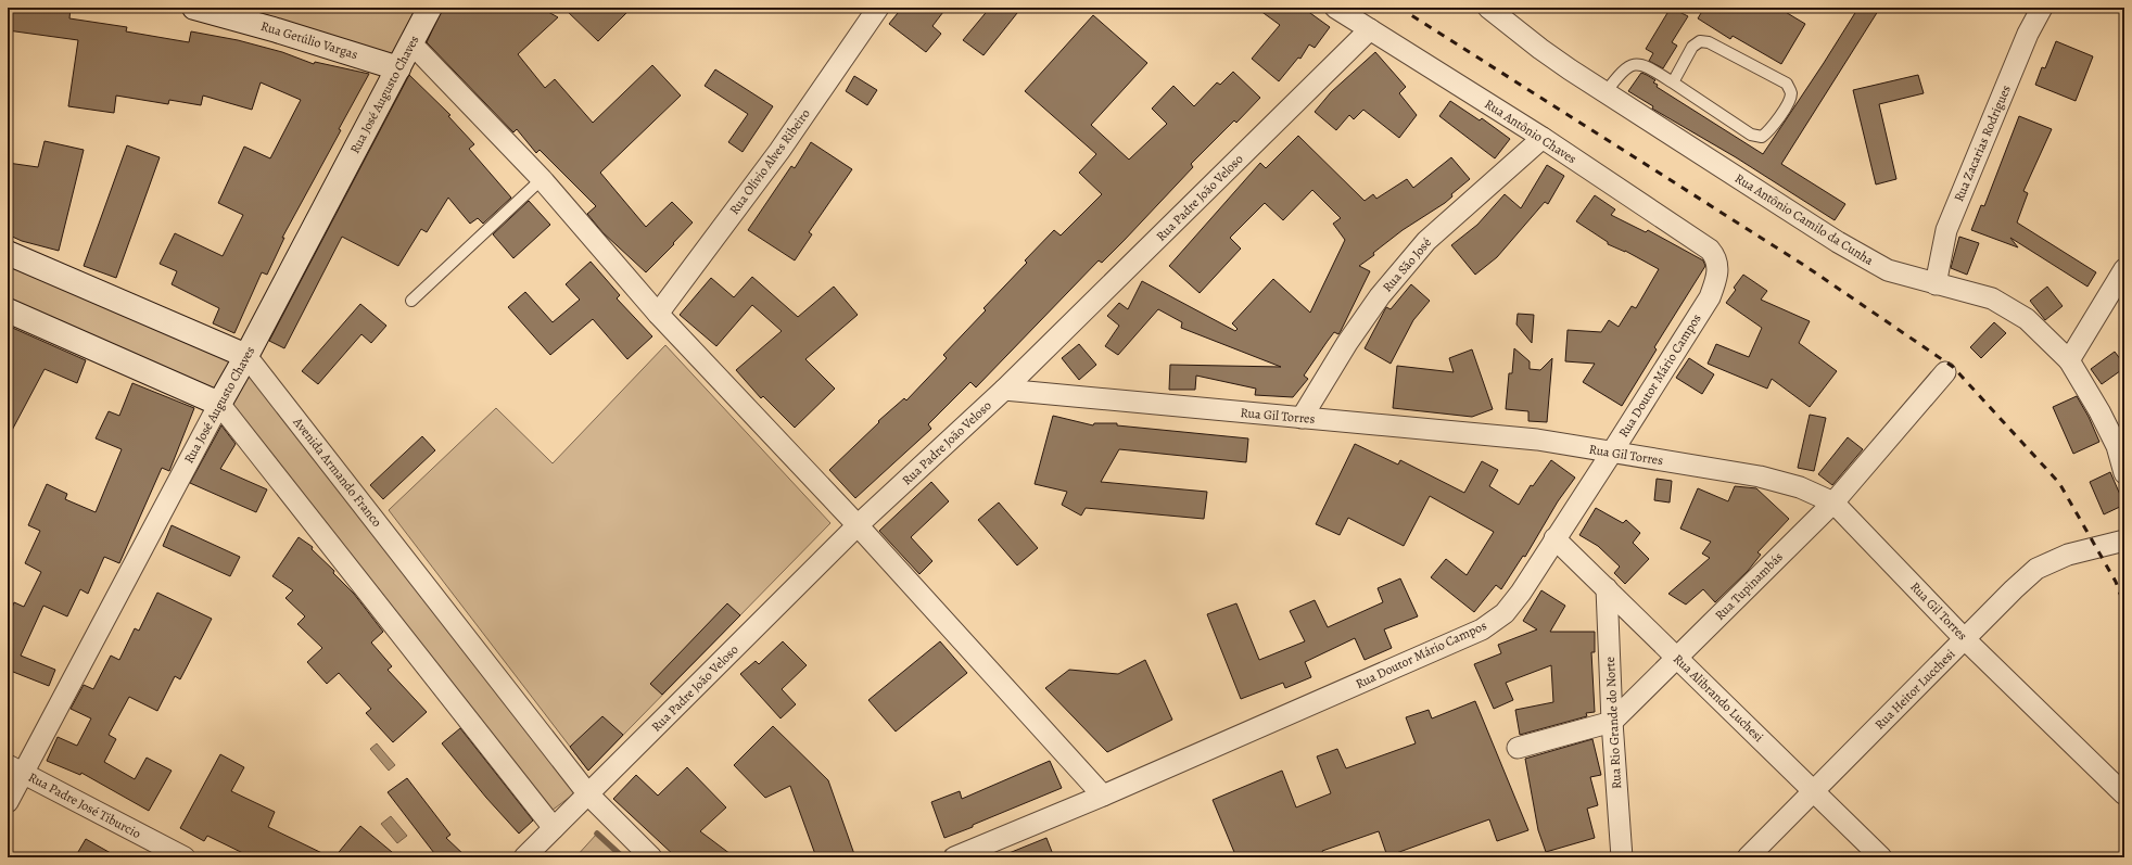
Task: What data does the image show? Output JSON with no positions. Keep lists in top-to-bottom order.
{
  "streets": {
    "street": [
      "Rua Getúlio Vargas",
      "Rua José Augusto Chaves",
      "Rua Antônio Chaves",
      "Rua Zacarias Rodrigues",
      "Rua Olívio Alves Ribeiro",
      "Rua Padre João Veloso",
      "Rua Antônio Camilo da Cunha",
      "Rua São José",
      "Rua Doutor Mário Campos",
      "Rua Gil Torres",
      "Avenida Armando Franco",
      "Rua Tupinambás",
      "Rua Heitor Lucchesi",
      "Rua Alibrando Luchesi",
      "Rua Rio Grande do Norte",
      "Rua Padre José Tiburcio"
    ]
  },
  "crossings": [
    ["Rua Getúlio Vargas", "Rua José Augusto Chaves"],
    ["Rua José Augusto Chaves", "Avenida Armando Franco"],
    ["Rua José Augusto Chaves", "Rua Padre José Tiburcio"],
    ["Rua Antônio Chaves", "Rua Padre João Veloso"],
    ["Rua Antônio Chaves", "Rua São José"],
    ["Rua Antônio Chaves", "Rua Doutor Mário Campos"],
    ["Rua Zacarias Rodrigues", "Rua Antônio Camilo da Cunha"],
    ["Rua Padre João Veloso", "Rua Gil Torres"],
    ["Rua Padre João Veloso", "Avenida Armando Franco"],
    ["Rua São José", "Rua Gil Torres"],
    ["Rua Doutor Mário Campos", "Rua Gil Torres"],
    ["Rua Doutor Mário Campos", "Rua Alibrando Luchesi"],
    ["Rua Gil Torres", "Rua Tupinambás"],
    ["Rua Gil Torres", "Rua Heitor Lucchesi"],
    ["Rua Tupinambás", "Rua Alibrando Luchesi"],
    ["Rua Tupinambás", "Rua Rio Grande do Norte"],
    ["Rua Heitor Lucchesi", "Rua Alibrando Luchesi"],
    ["Rua Alibrando Luchesi", "Rua Rio Grande do Norte"]
  ]
}
